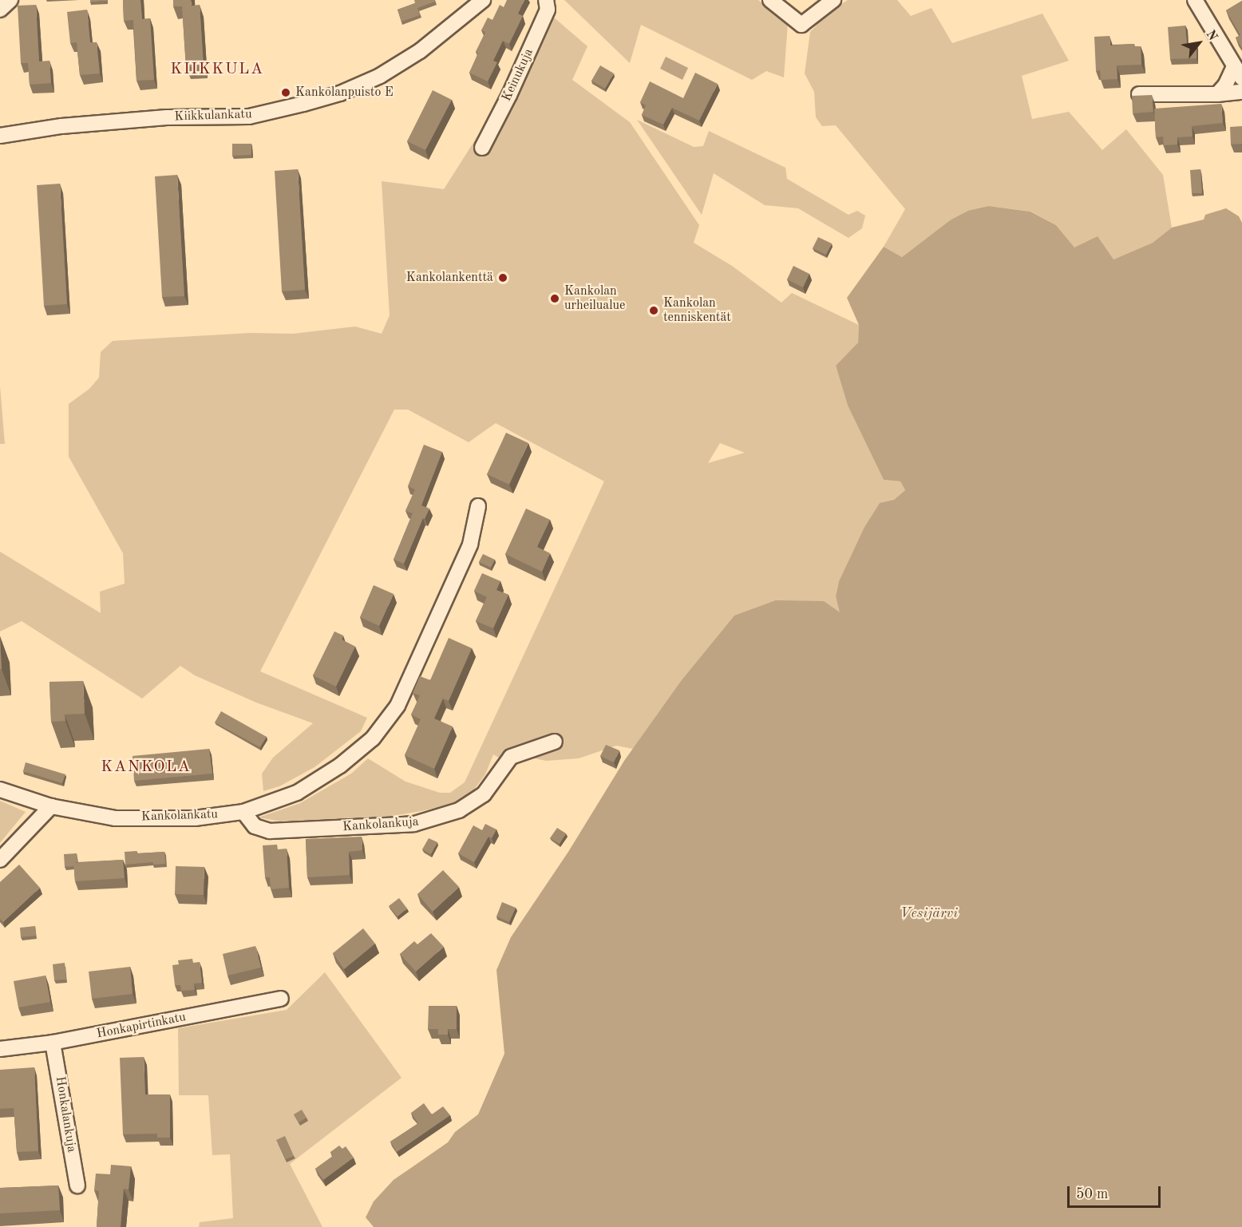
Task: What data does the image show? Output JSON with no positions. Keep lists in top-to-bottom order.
{
  "streets": {
    "street": [
      "Keinukuja",
      "Kiikkulankatu",
      "Kankolankatu",
      "Kankolankuja",
      "Honkapirtinkatu",
      "Honkalankuja"
    ]
  },
  "crossings": [
    ["Kankolankatu", "Kankolankuja"],
    ["Honkapirtinkatu", "Honkalankuja"]
  ],
  "districts": ["KIIKKULA", "KANKOLA"],
  "water": ["Vesijärvi"],
  "places": [
    "Kankolanpuisto E",
    "Kankolankenttä",
    "Kankolan urheilualue",
    "Kankolan tenniskentät"
  ],
  "scale_bar": "50 m",
  "north": "top right"
}
